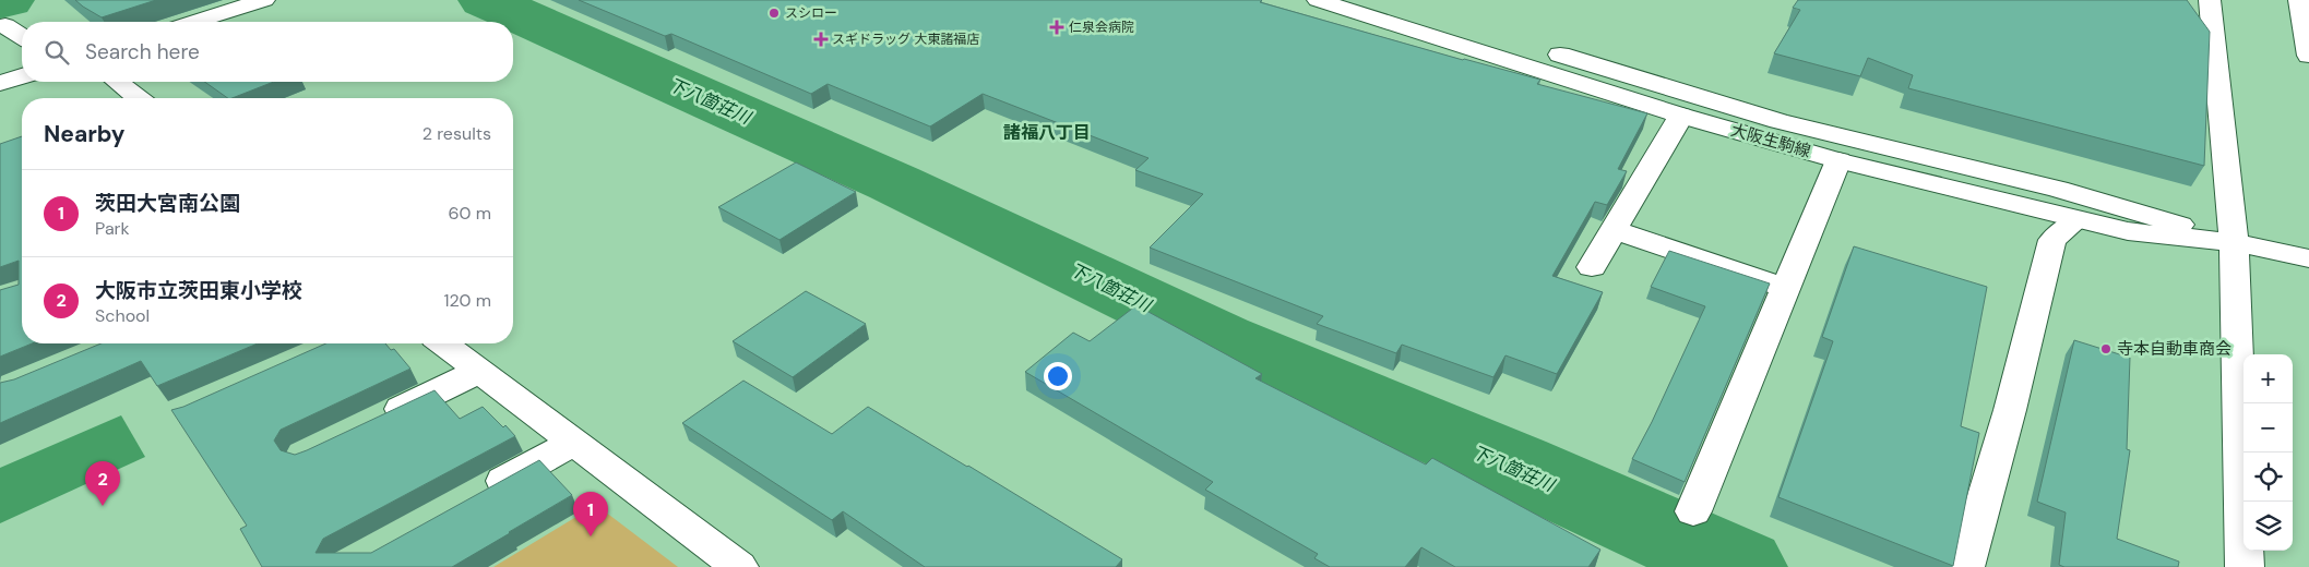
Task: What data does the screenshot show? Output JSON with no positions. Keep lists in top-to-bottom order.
{
  "streets": {
    "main road": ["大阪生駒線"]
  },
  "districts": ["諸福八丁目"],
  "water": ["下八箇荘川"],
  "places": {
    "other": ["スシロー", "寺本自動車商会"],
    "health": ["仁泉会病院", "スギドラッグ 大東諸福店"]
  },
  "page": {
    "search": "Search here",
    "heading": ["Nearby", "2 results"],
    "list": [
      {
        "mark": "1",
        "name": "茨田大宮南公園",
        "note": "Park",
        "value": "60 m"
      },
      {
        "mark": "2",
        "name": "大阪市立茨田東小学校",
        "note": "School",
        "value": "120 m"
      }
    ],
    "map_buttons": ["+", "−"],
    "pins": ["2", "1"]
  }
}
